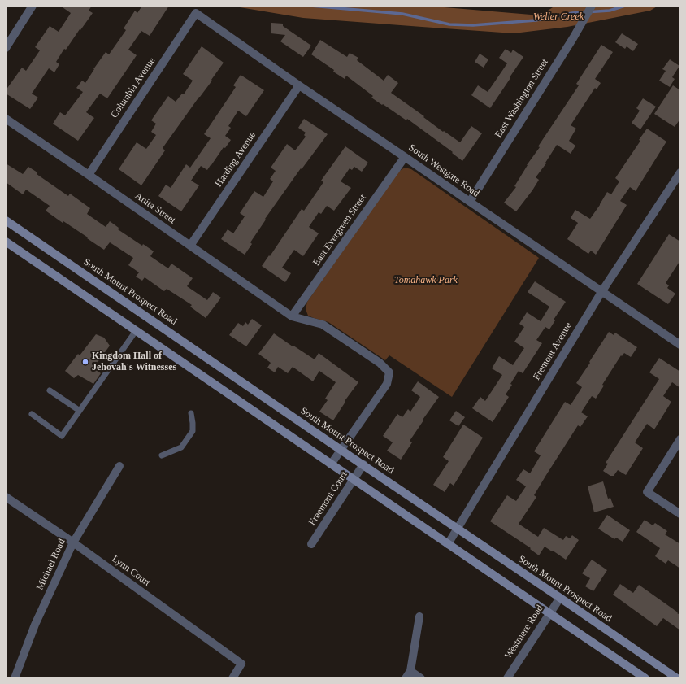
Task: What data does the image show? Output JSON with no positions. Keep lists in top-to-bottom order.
{
  "streets": {
    "main road": ["South Mount Prospect Road"],
    "street": [
      "Columbia Avenue",
      "East Washington Street",
      "Harding Avenue",
      "South Westgate Road",
      "Anita Street",
      "East Evergreen Street",
      "Fremont Avenue",
      "Freemont Court",
      "Michael Road",
      "Lynn Court",
      "Westmere Road"
    ]
  },
  "crossings": [
    ["Columbia Avenue", "South Westgate Road"],
    ["Columbia Avenue", "Anita Street"],
    ["East Washington Street", "South Westgate Road"],
    ["Harding Avenue", "South Westgate Road"],
    ["Harding Avenue", "Anita Street"],
    ["South Westgate Road", "East Evergreen Street"],
    ["South Westgate Road", "Fremont Avenue"],
    ["Anita Street", "East Evergreen Street"],
    ["South Mount Prospect Road", "Fremont Avenue"],
    ["South Mount Prospect Road", "Freemont Court"],
    ["South Mount Prospect Road", "Westmere Road"],
    ["Michael Road", "Lynn Court"]
  ],
  "parks": ["Weller Creek", "Tomahawk Park"],
  "places": ["Kingdom Hall of Jehovah's Witnesses"]
}
